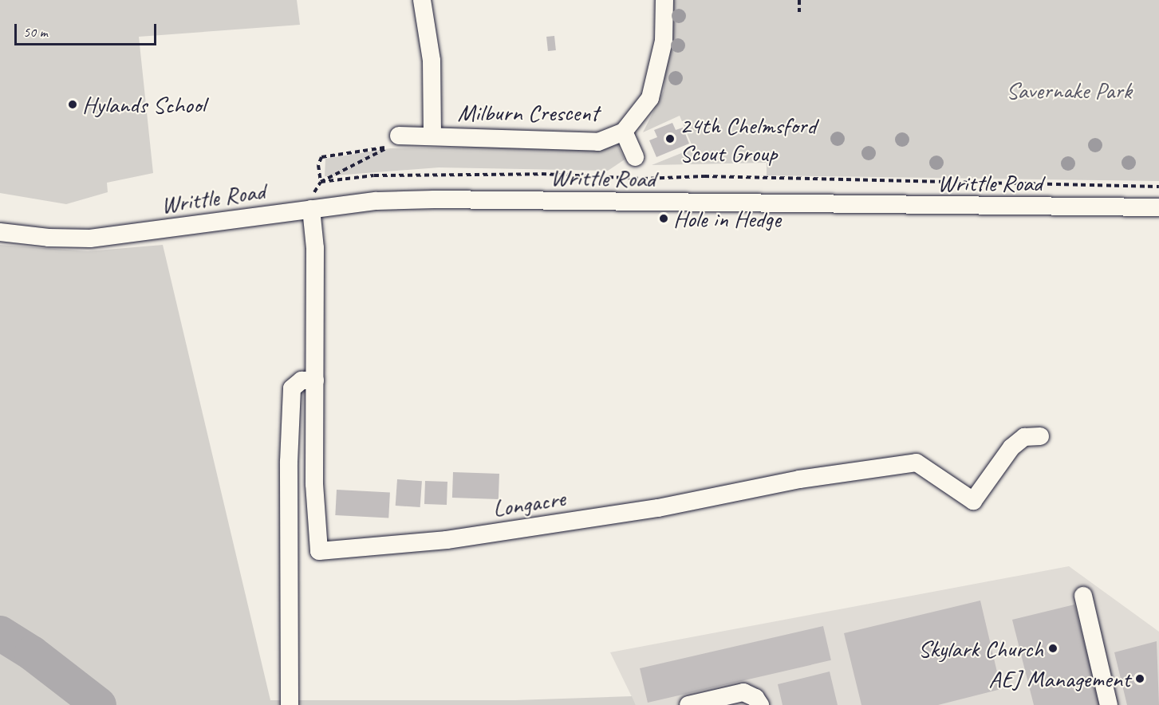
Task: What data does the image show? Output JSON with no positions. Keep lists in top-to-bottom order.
{
  "streets": {
    "street": ["Milburn Crescent", "Writtle Road", "Longacre"]
  },
  "crossings": [
    ["Writtle Road", "Longacre"]
  ],
  "parks": ["Savernake Park"],
  "places": [
    "Hylands School",
    "24th Chelmsford Scout Group",
    "Hole in Hedge",
    "Skylark Church",
    "AEJ Management"
  ],
  "scale_bar": "50 m"
}
